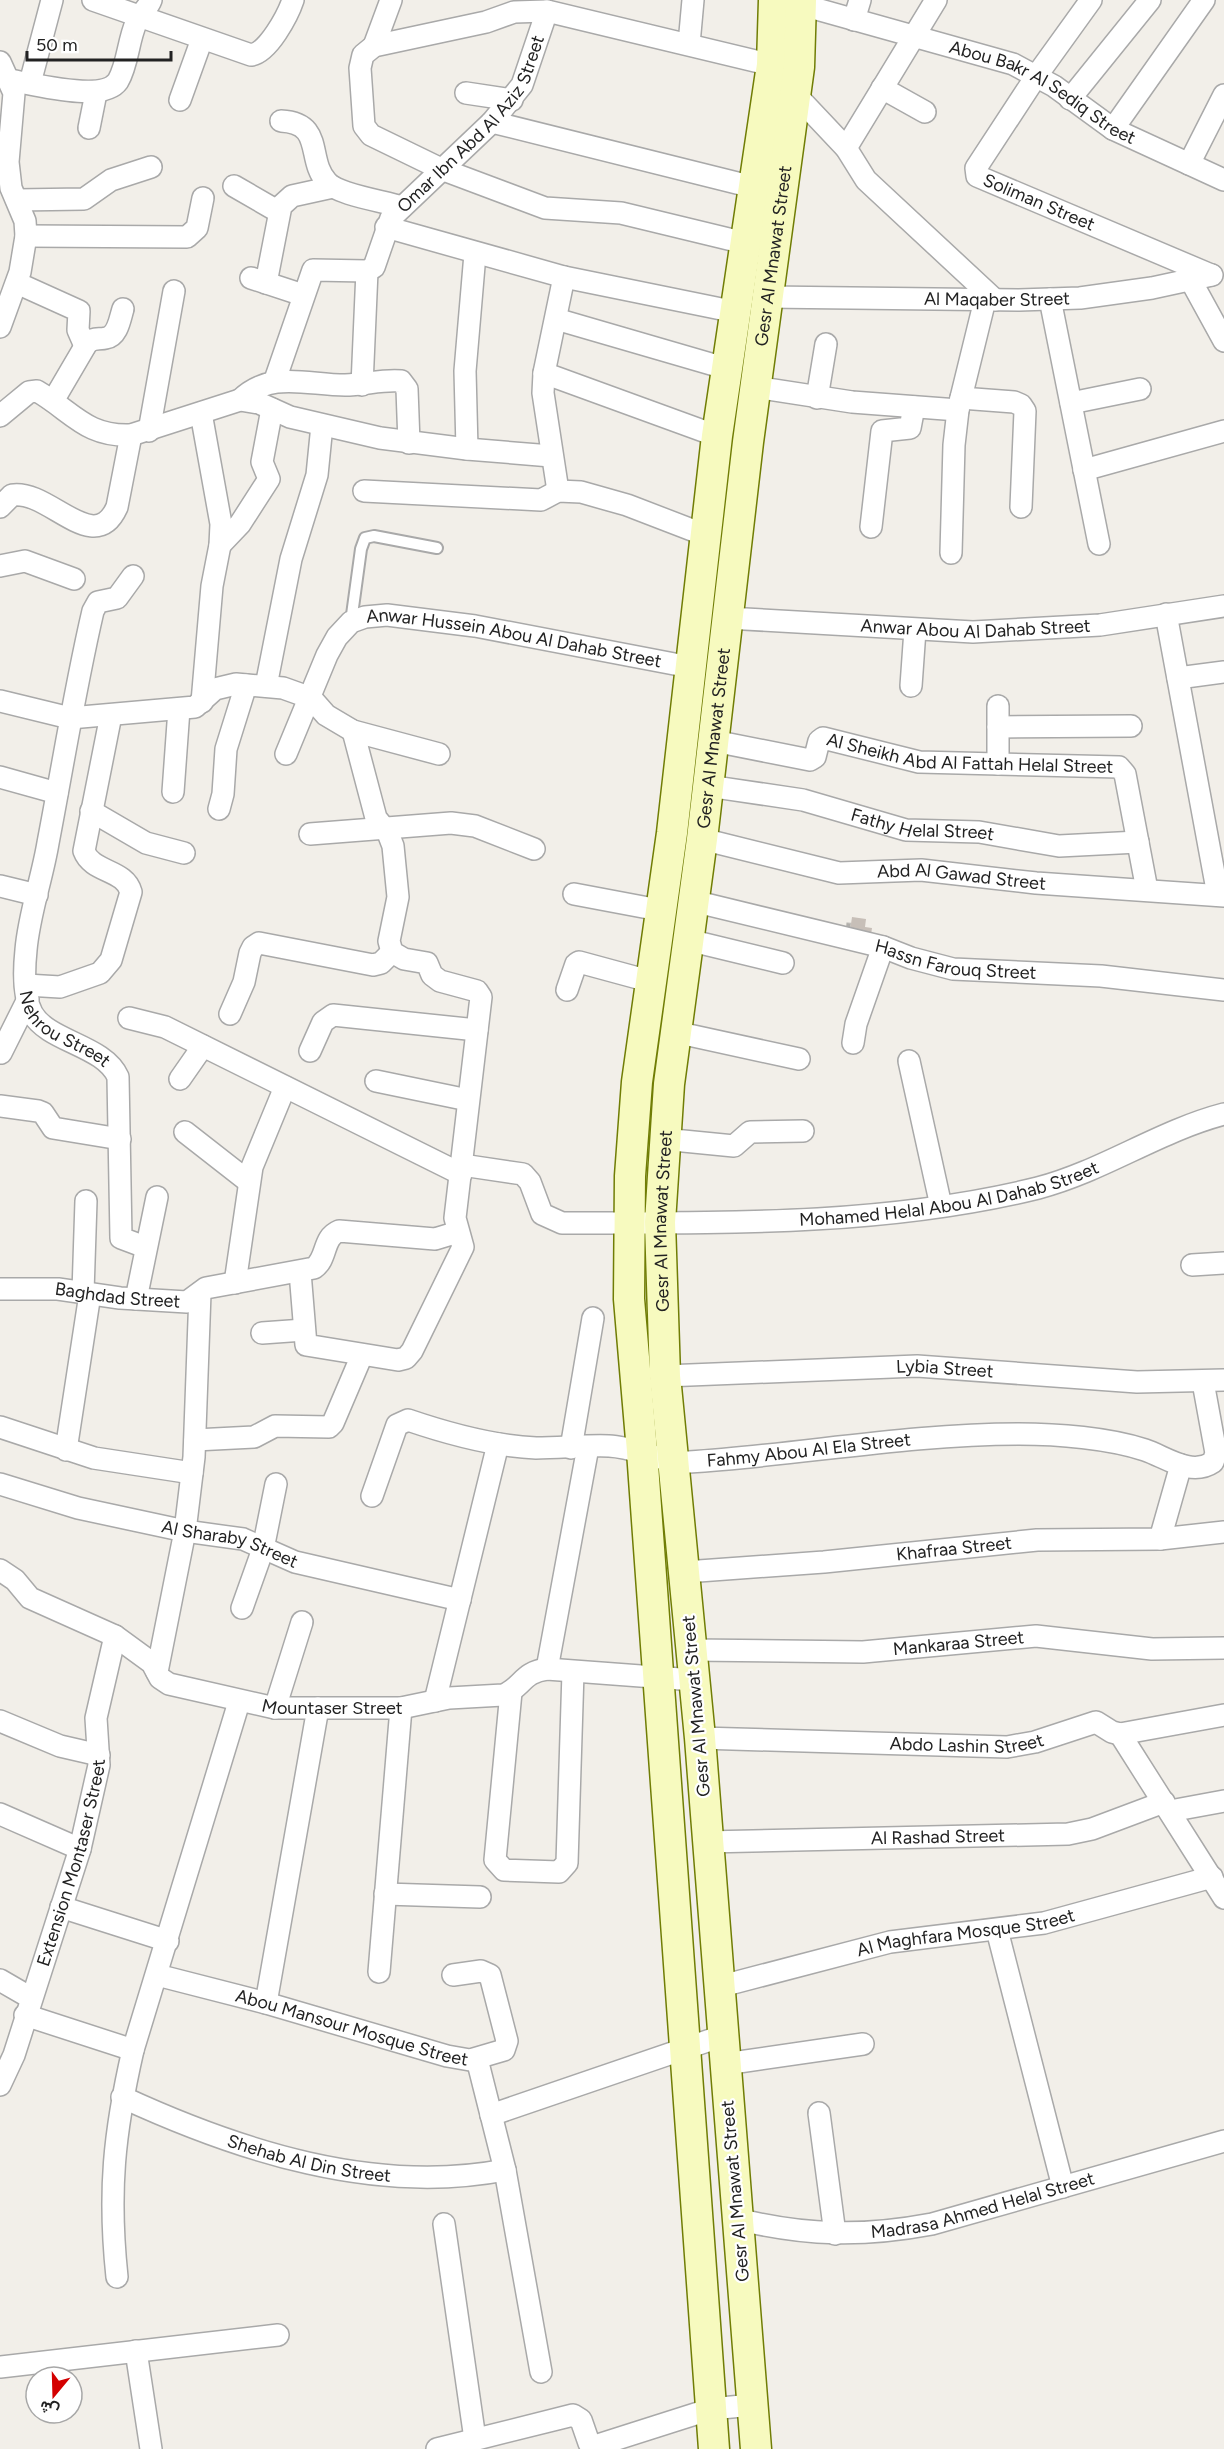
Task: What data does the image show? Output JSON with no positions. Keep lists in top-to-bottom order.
{
  "streets": {
    "street": [
      "Abou Bakr Al Sediq Street",
      "Omar Ibn Abd Al Aziz Street",
      "Soliman Street",
      "Gesr Al Mnawat Street",
      "Al Maqaber Street",
      "Anwar Abou Al Dahab Street",
      "Anwar Hussein Abou Al Dahab Street",
      "Al Sheikh Abd Al Fattah Helal Street",
      "Fathy Helal Street",
      "Abd Al Gawad Street",
      "Hassn Farouq Street",
      "Nehrou Street",
      "Mohamed Helal Abou Al Dahab Street",
      "Baghdad Street",
      "Lybia Street",
      "Fahmy Abou Al Ela Street",
      "Al Sharaby Street",
      "Khafraa Street",
      "Mankaraa Street",
      "Mountaser Street",
      "Abdo Lashin Street",
      "Al Rashad Street",
      "Extension Montaser Street",
      "Al Maghfara Mosque Street",
      "Abou Mansour Mosque Street",
      "Shehab Al Din Street",
      "Madrasa Ahmed Helal Street"
    ]
  },
  "crossings": [
    ["Abou Bakr Al Sediq Street", "Soliman Street"],
    ["Abou Bakr Al Sediq Street", "Gesr Al Mnawat Street"],
    ["Soliman Street", "Al Maqaber Street"],
    ["Gesr Al Mnawat Street", "Al Maqaber Street"],
    ["Gesr Al Mnawat Street", "Anwar Abou Al Dahab Street"],
    ["Gesr Al Mnawat Street", "Anwar Hussein Abou Al Dahab Street"],
    ["Gesr Al Mnawat Street", "Al Sheikh Abd Al Fattah Helal Street"],
    ["Gesr Al Mnawat Street", "Fathy Helal Street"],
    ["Gesr Al Mnawat Street", "Abd Al Gawad Street"],
    ["Gesr Al Mnawat Street", "Hassn Farouq Street"],
    ["Gesr Al Mnawat Street", "Mohamed Helal Abou Al Dahab Street"],
    ["Gesr Al Mnawat Street", "Lybia Street"],
    ["Gesr Al Mnawat Street", "Fahmy Abou Al Ela Street"],
    ["Gesr Al Mnawat Street", "Khafraa Street"],
    ["Gesr Al Mnawat Street", "Mankaraa Street"],
    ["Gesr Al Mnawat Street", "Abdo Lashin Street"],
    ["Gesr Al Mnawat Street", "Al Rashad Street"],
    ["Gesr Al Mnawat Street", "Al Maghfara Mosque Street"],
    ["Gesr Al Mnawat Street", "Madrasa Ahmed Helal Street"],
    ["Al Sheikh Abd Al Fattah Helal Street", "Fathy Helal Street"],
    ["Al Sheikh Abd Al Fattah Helal Street", "Abd Al Gawad Street"],
    ["Lybia Street", "Fahmy Abou Al Ela Street"],
    ["Mountaser Street", "Extension Montaser Street"]
  ],
  "scale_bar": "50 m",
  "north": "bottom"
}
